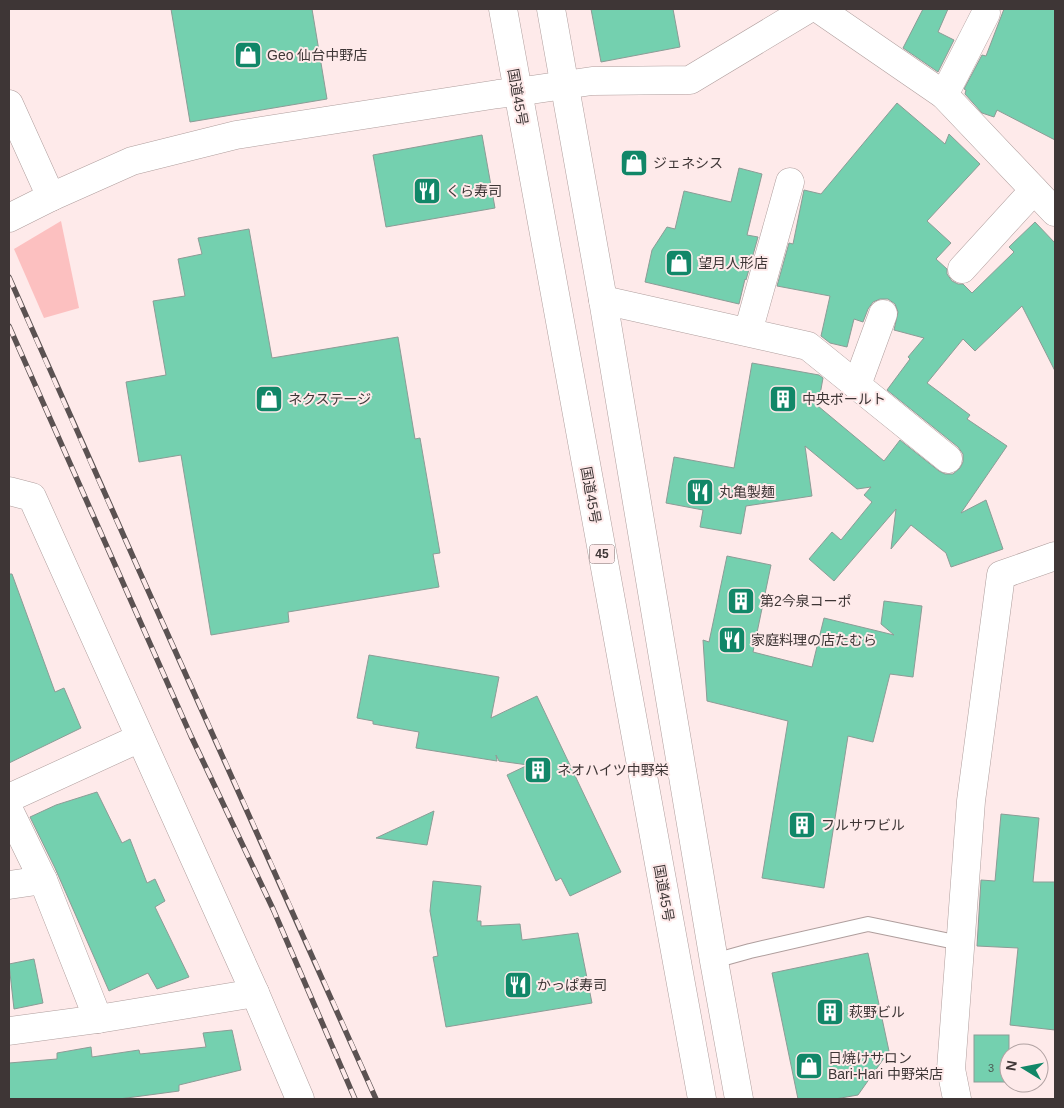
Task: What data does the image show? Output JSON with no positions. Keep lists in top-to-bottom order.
{
  "streets": {
    "main road": ["国道45号", "45"]
  },
  "places": {
    "shop": [
      "Geo 仙台中野店",
      "ジェネシス",
      "望月人形店",
      "ネクステージ",
      "日焼けサロン Bari-Hari 中野栄店"
    ],
    "restaurant": [
      "くら寿司",
      "丸亀製麺",
      "家庭料理の店たむら",
      "かっぱ寿司"
    ],
    "building": [
      "中央ボールト",
      "第2今泉コーポ",
      "ネオハイツ中野栄",
      "フルサワビル",
      "萩野ビル"
    ]
  },
  "house_numbers": ["3"],
  "north": "left"
}
